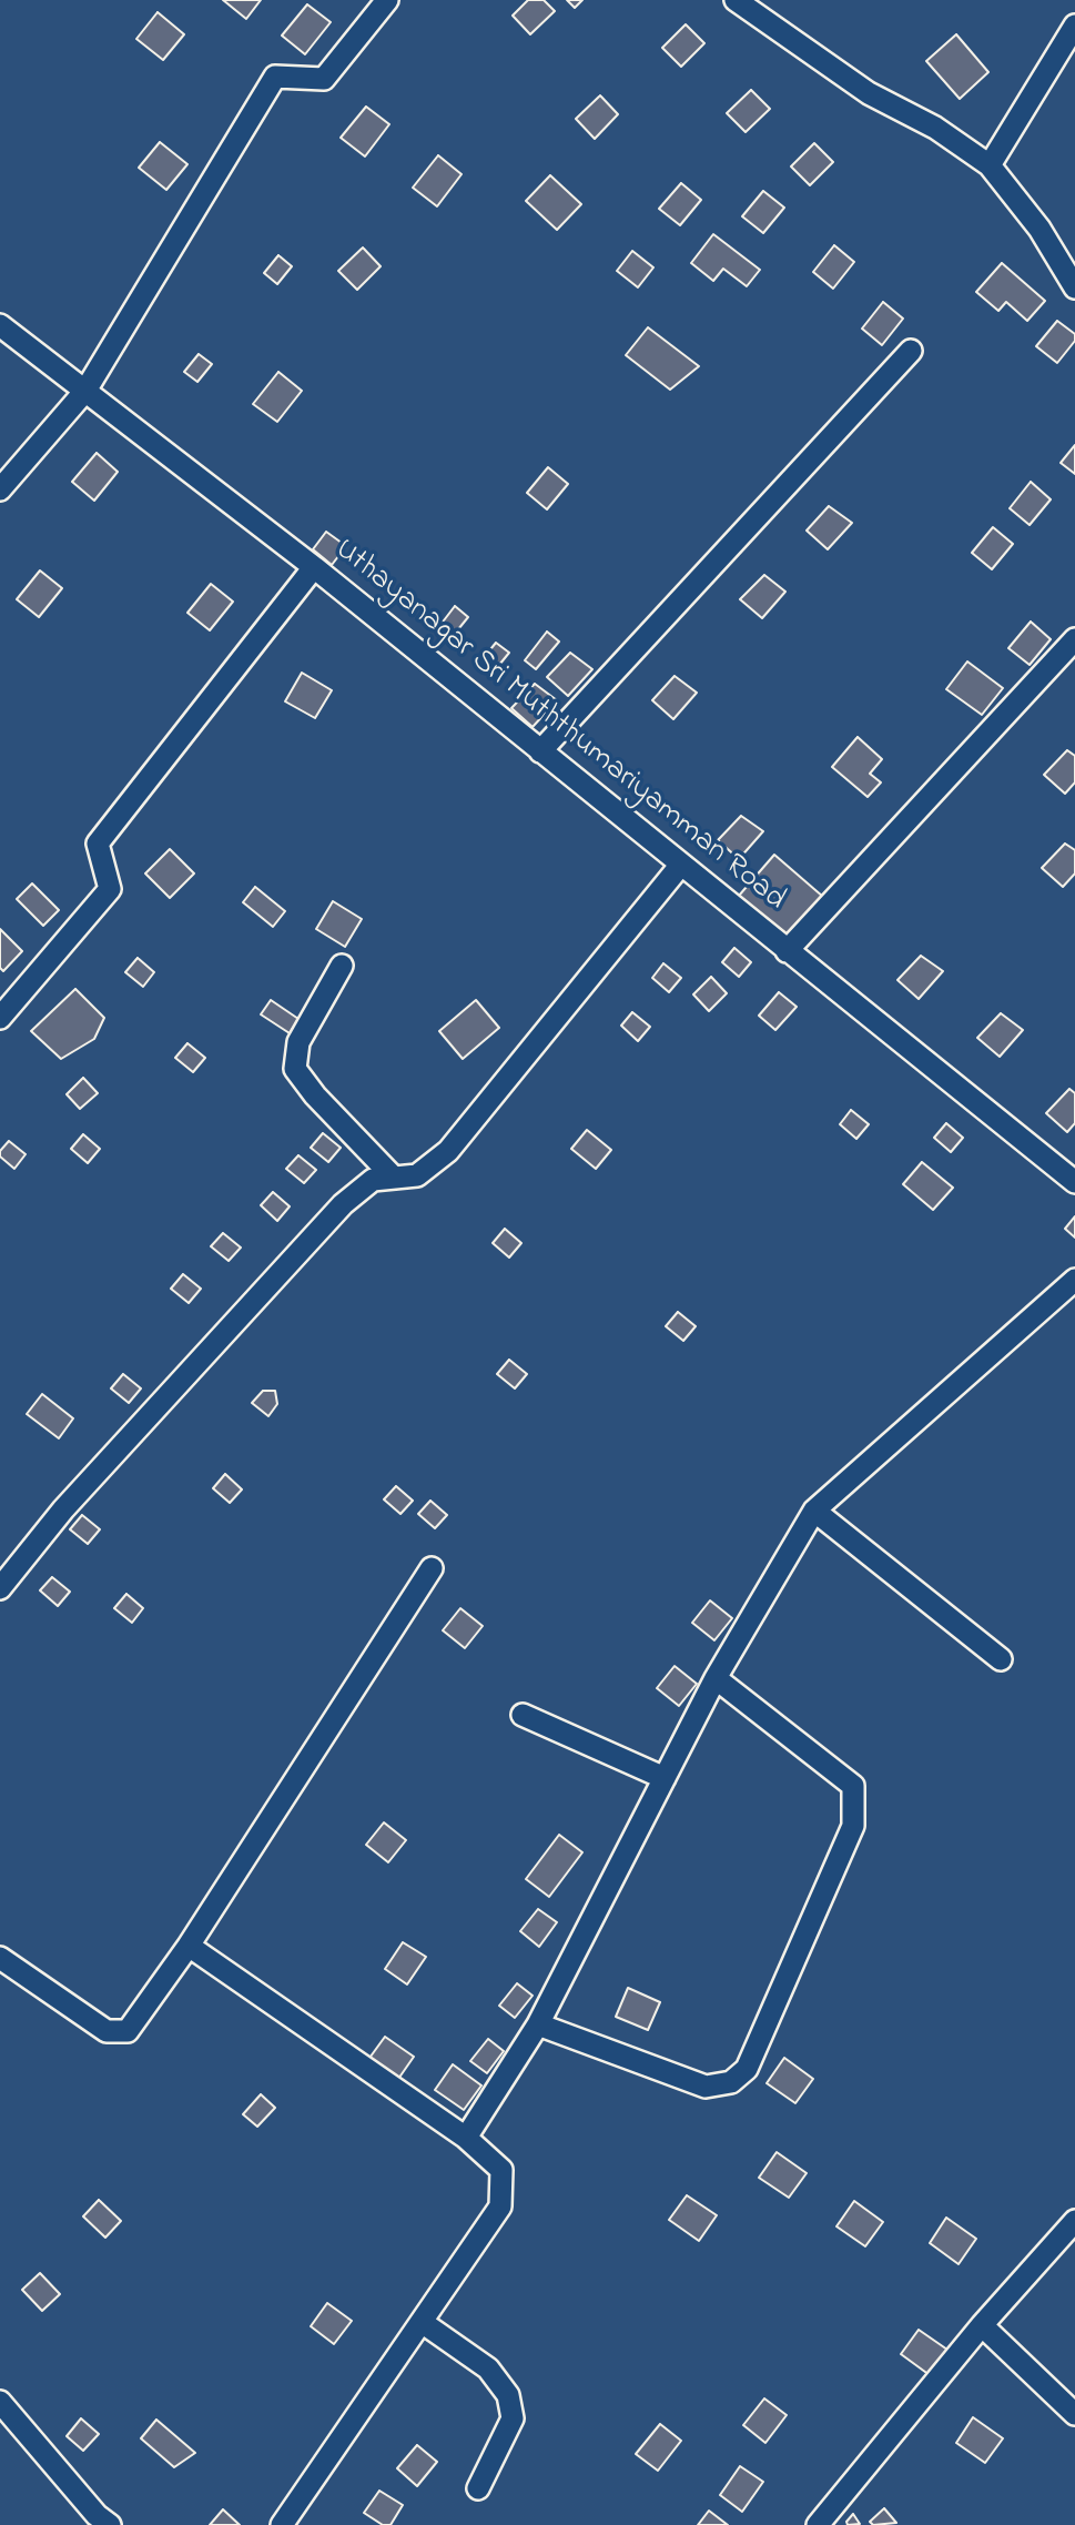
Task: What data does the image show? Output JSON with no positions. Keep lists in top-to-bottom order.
{
  "streets": {
    "street": ["Uthayanagar Sri Muththumariyamman Road"]
  }
}
